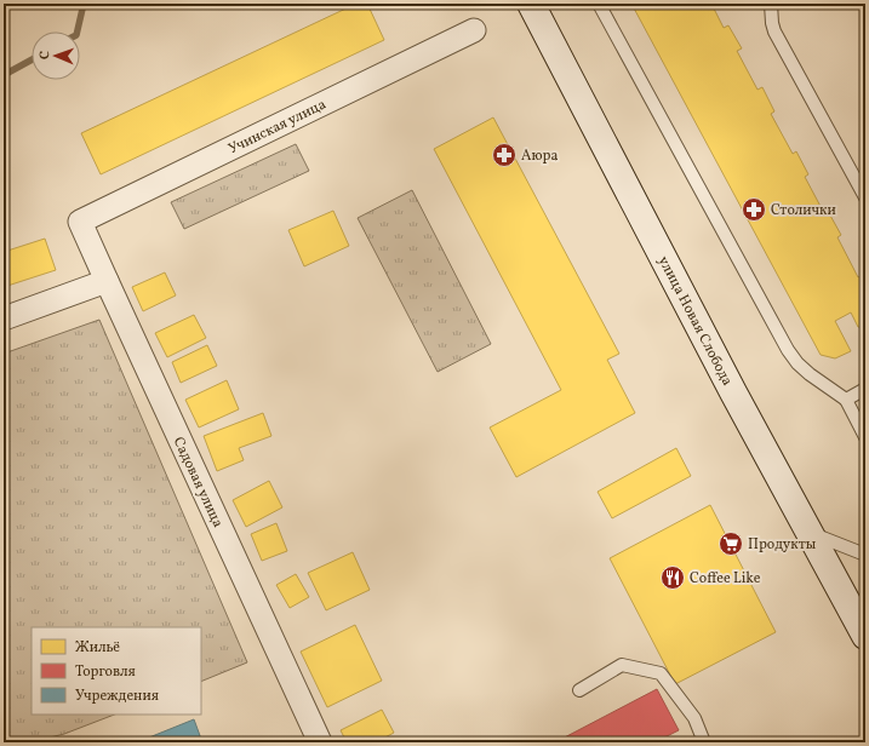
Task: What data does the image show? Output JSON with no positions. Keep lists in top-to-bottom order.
{
  "streets": {
    "main road": ["улица Новая Слобода"],
    "street": ["Учинская улица", "Садовая улица"]
  },
  "crossings": [
    ["Учинская улица", "Садовая улица"]
  ],
  "places": {
    "pharmacy": ["Аюра", "Столички"],
    "supermarket": ["Продукты"],
    "restaurant": ["Coffee Like"]
  },
  "legend": ["Жильё", "Торговля", "Учреждения"],
  "north": "left"
}
